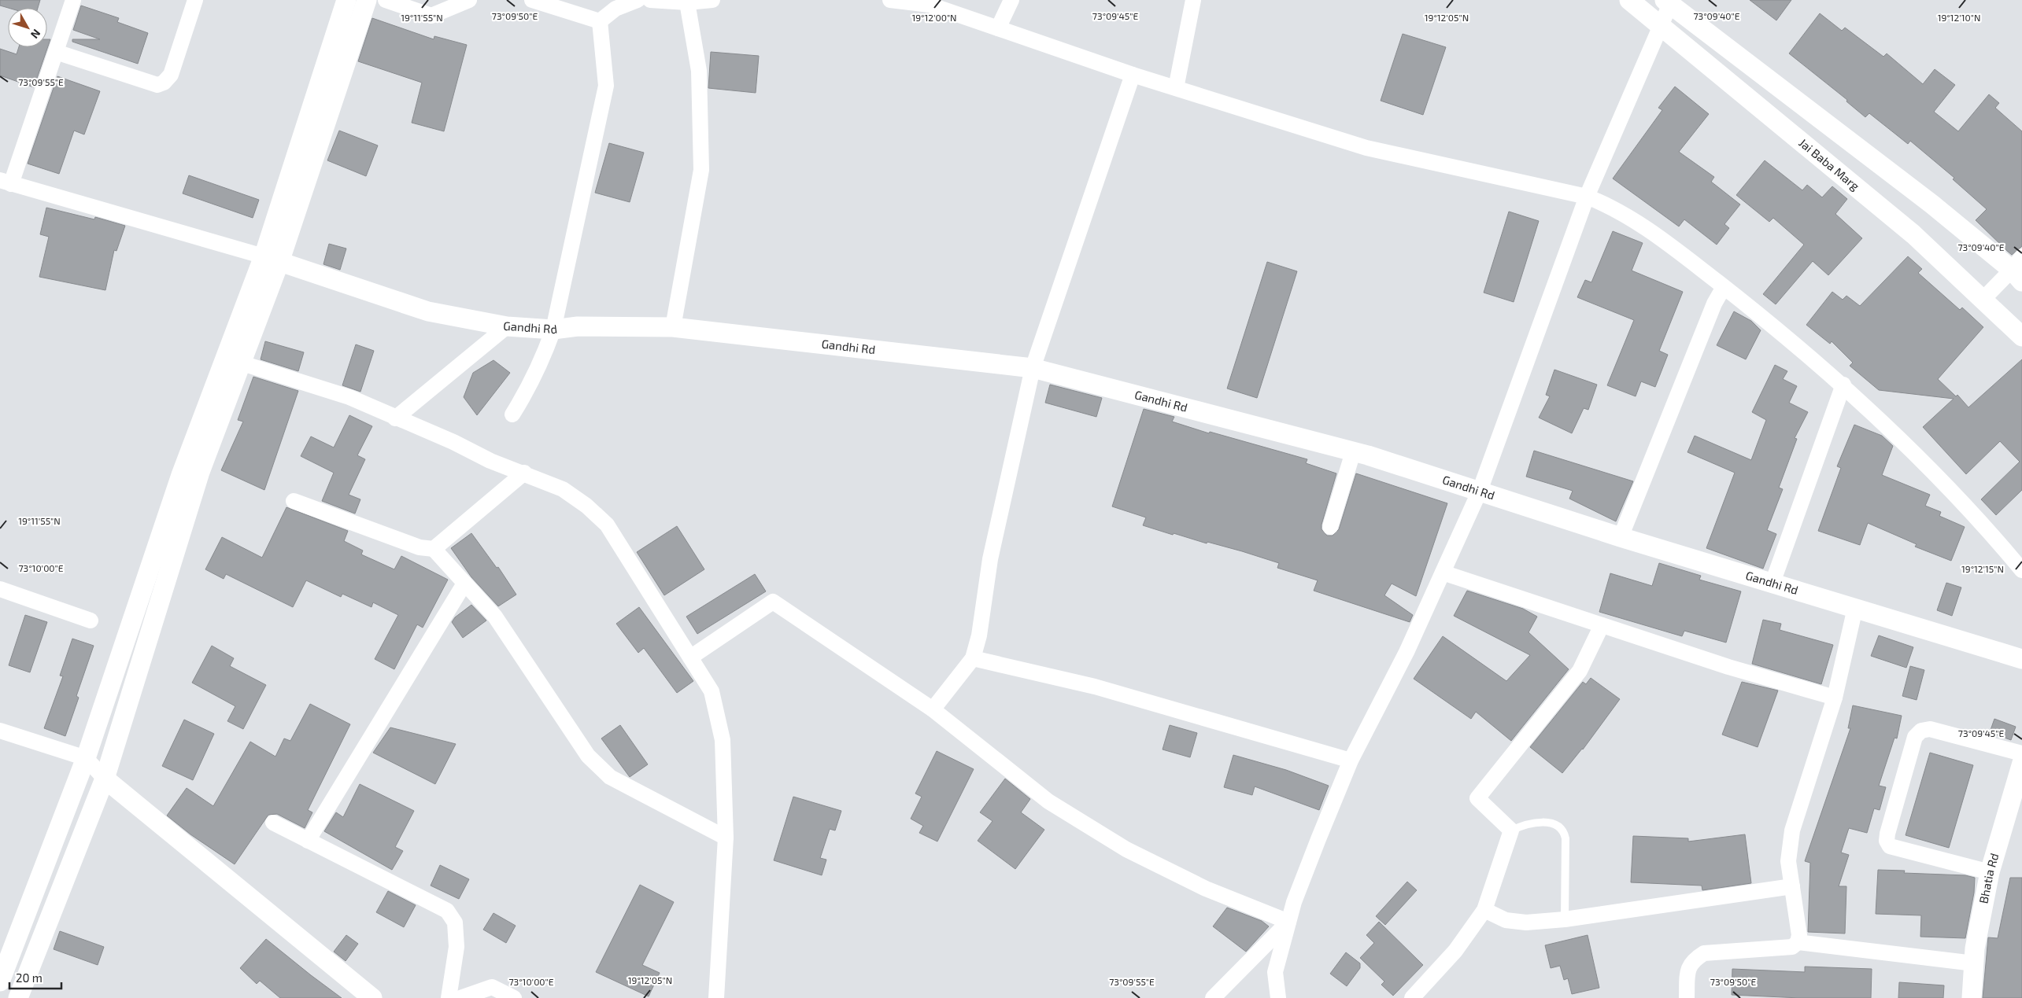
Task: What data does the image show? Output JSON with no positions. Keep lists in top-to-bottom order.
{
  "streets": {
    "street": ["Jai Baba Marg", "Gandhi Rd", "Bhatia Rd"]
  },
  "scale_bar": "20 m",
  "north": "bottom right",
  "coordinates": [
    "73°09'50\"E",
    "73°09'45\"E",
    "73°09'40\"E",
    "19°11'55\"N",
    "19°12'00\"N",
    "19°12'05\"N",
    "19°12'10\"N",
    "73°09'55\"E",
    "73°10'00\"E",
    "19°12'15\"N"
  ]
}
